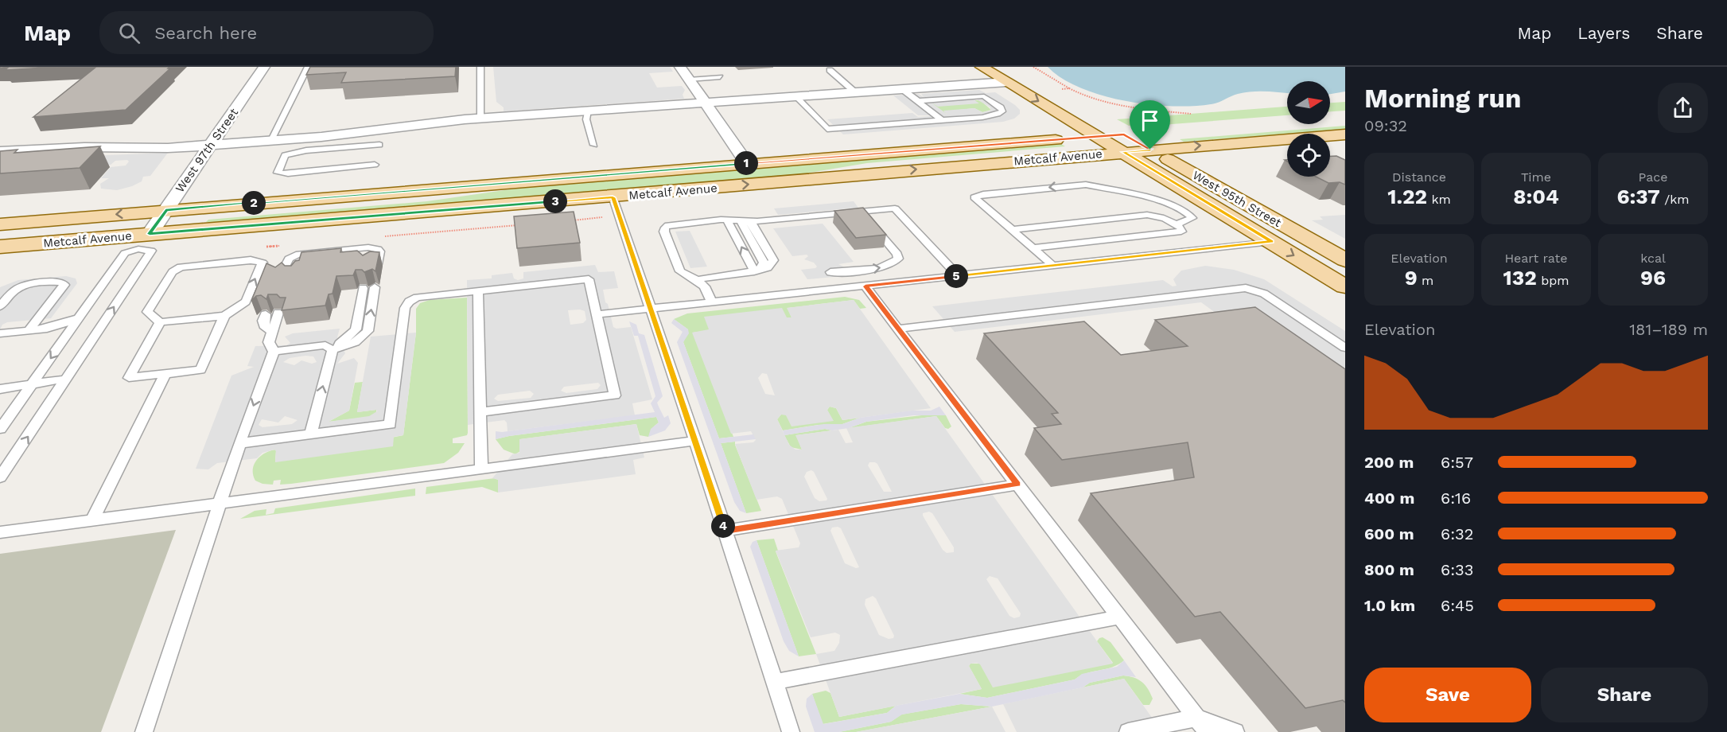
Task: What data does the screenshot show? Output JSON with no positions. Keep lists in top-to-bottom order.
{
  "streets": {
    "main road": ["Metcalf Avenue", "West 95th Street"],
    "street": ["West 97th Street"]
  },
  "crossings": [
    ["West 97th Street", "Metcalf Avenue"],
    ["Metcalf Avenue", "West 95th Street"]
  ],
  "north": "right",
  "page": {
    "header": "Map",
    "search": "Search here",
    "nav": ["Map", "Layers", "Share"],
    "heading": ["Morning run", "09:32"],
    "stats": [
      ["Distance", "1.22 km"],
      ["Time", "8:04"],
      ["Pace", "6:37 /km"],
      ["Elevation", "9 m"],
      ["Heart rate", "132 bpm"],
      ["kcal", "96"]
    ],
    "pins": [
      "1",
      "3",
      "2",
      "5",
      "4"
    ],
    "chart": ["Elevation", "181–189 m"],
    "list": [
      {
        "name": "200 m",
        "note": "6:57"
      },
      {
        "name": "400 m",
        "note": "6:16"
      },
      {
        "name": "600 m",
        "note": "6:32"
      },
      {
        "name": "800 m",
        "note": "6:33"
      },
      {
        "name": "1.0 km",
        "note": "6:45"
      }
    ],
    "buttons": ["Save", "Share"]
  }
}
